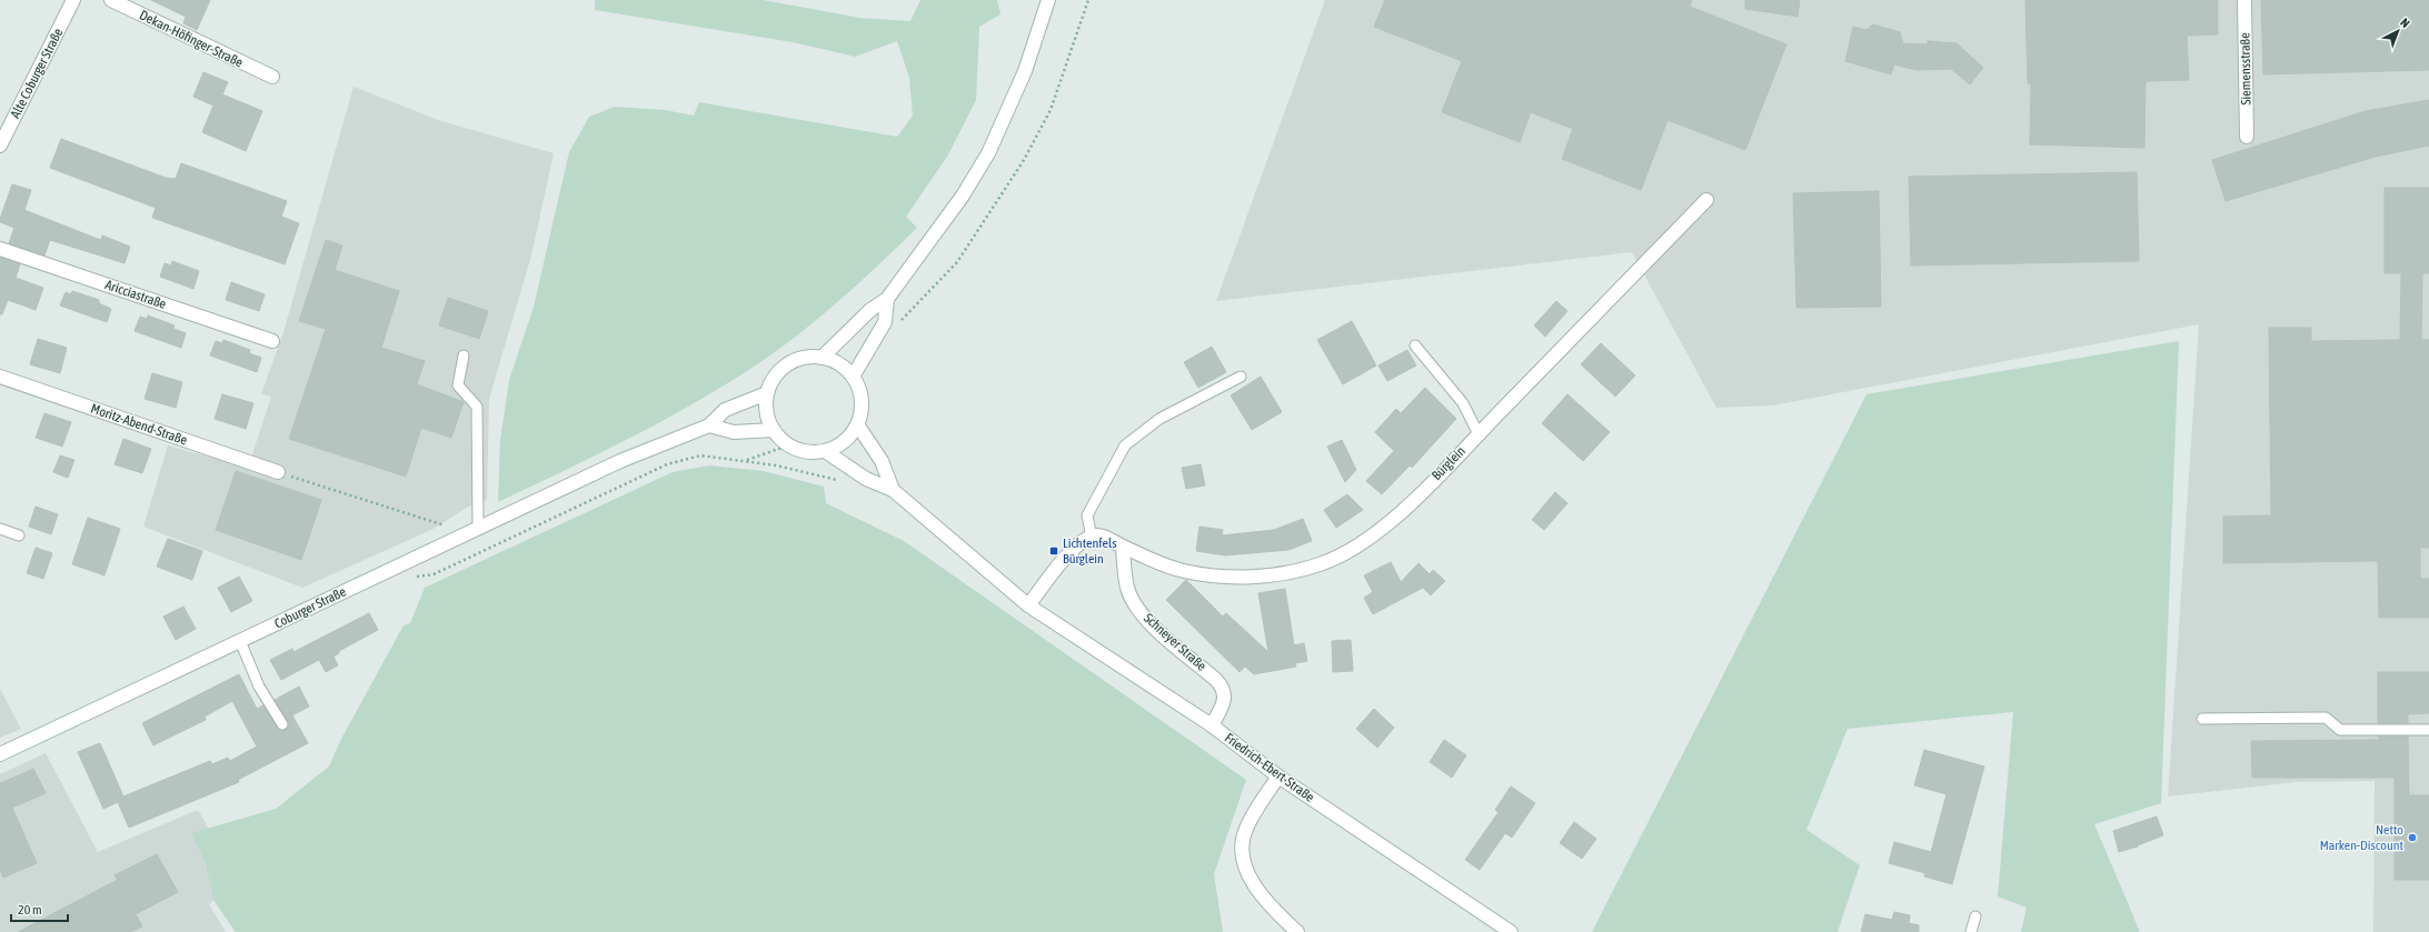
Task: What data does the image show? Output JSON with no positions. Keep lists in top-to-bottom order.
{
  "streets": {
    "street": [
      "Dekan-Höfinger-Straße",
      "Siemensstraße",
      "Alte Coburger Straße",
      "Aricciastraße",
      "Moritz-Abend-Straße",
      "Bürglein",
      "Coburger Straße",
      "Schneyer Straße",
      "Friedrich-Ebert-Straße"
    ]
  },
  "crossings": [
    ["Bürglein", "Schneyer Straße"],
    ["Schneyer Straße", "Friedrich-Ebert-Straße"]
  ],
  "places": {
    "transit": ["Lichtenfels Bürglein"],
    "other": ["Netto Marken-Discount"]
  },
  "scale_bar": "20 m",
  "north": "top right"
}
